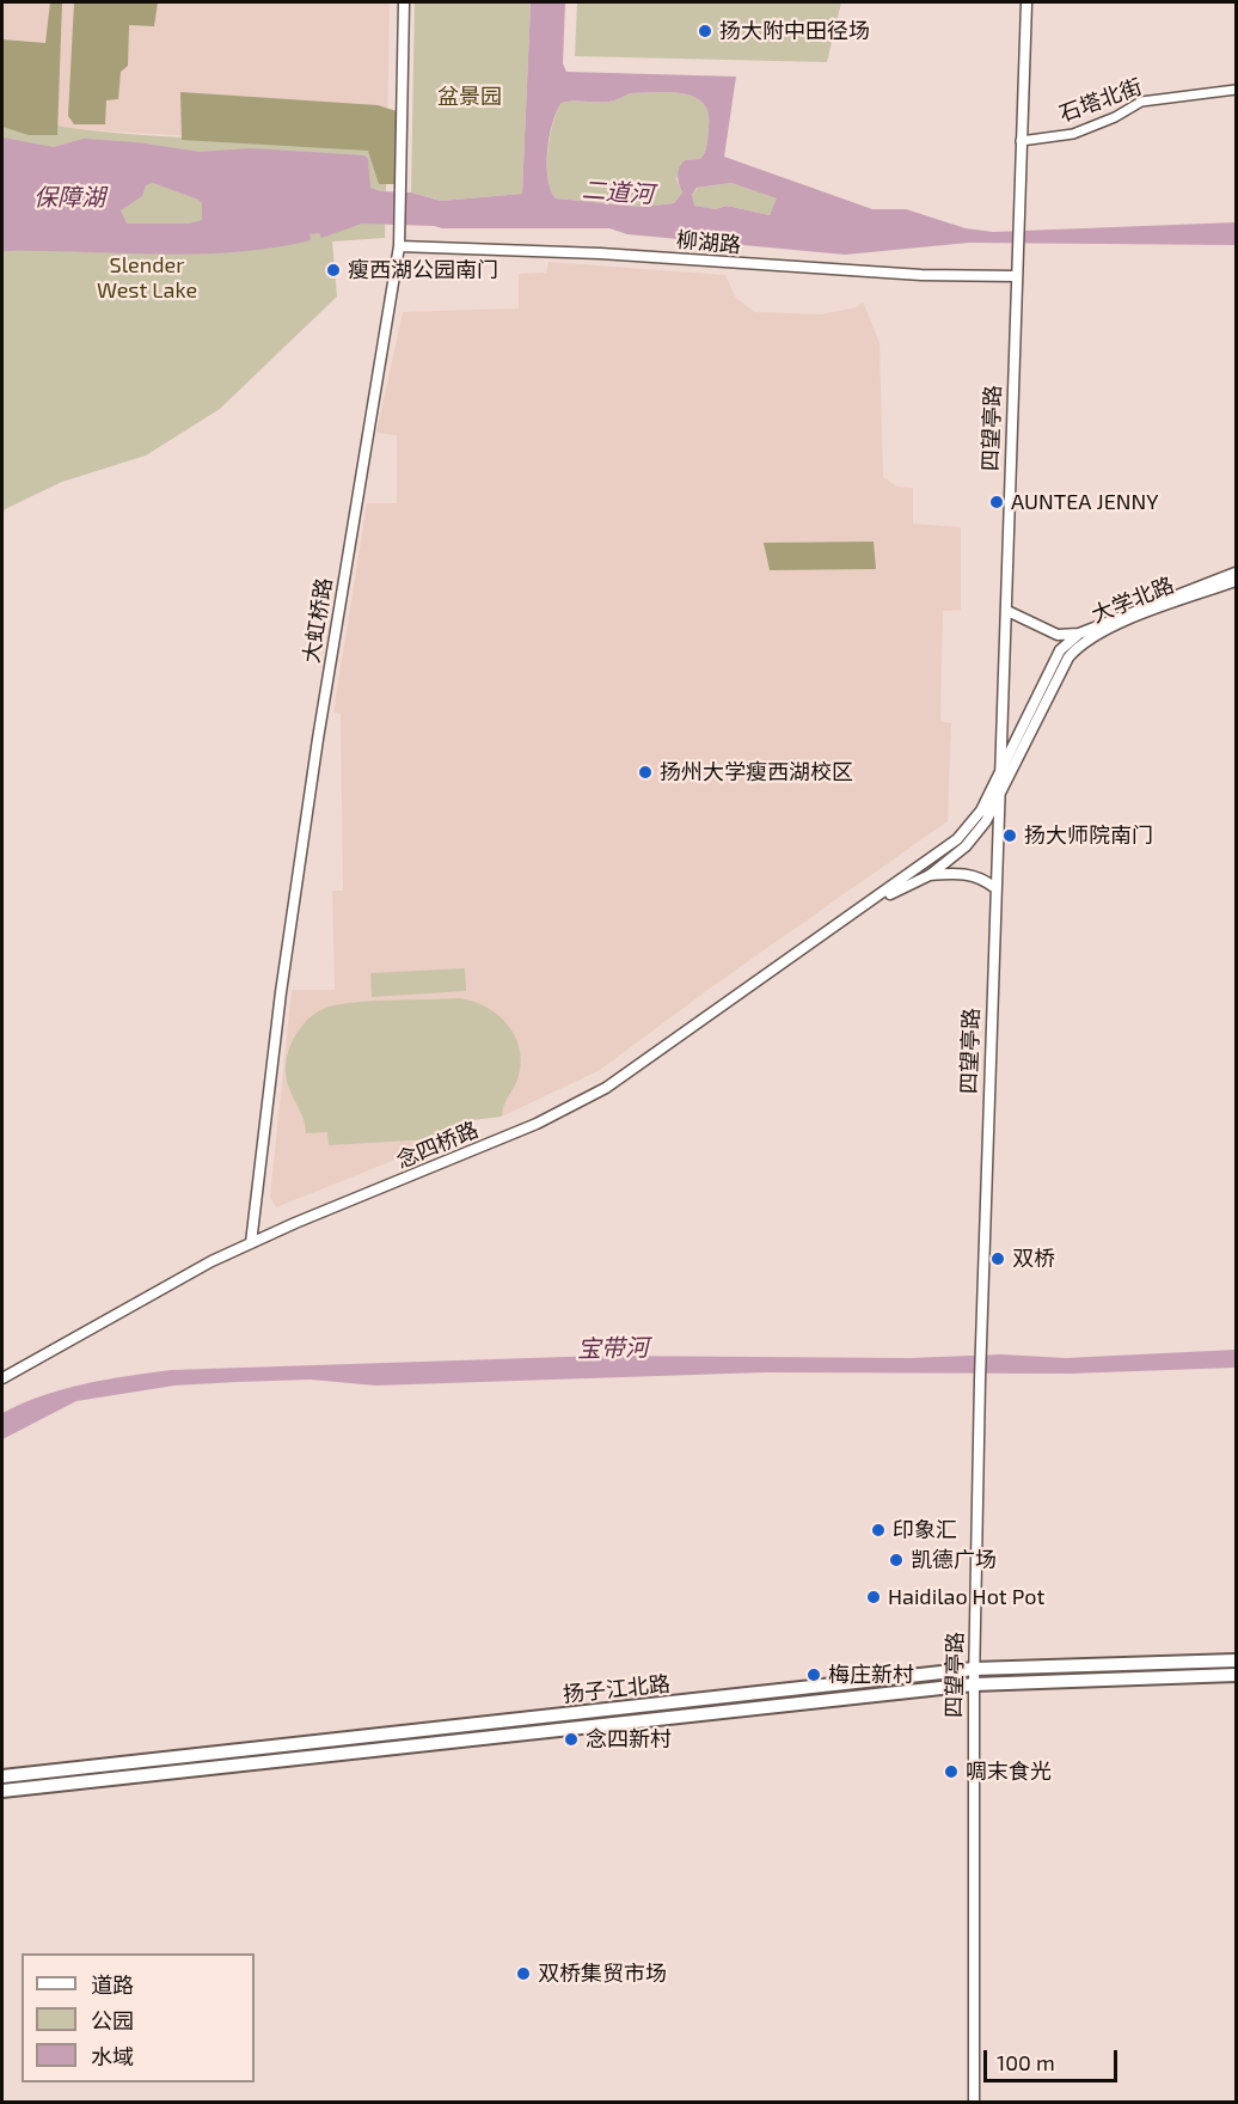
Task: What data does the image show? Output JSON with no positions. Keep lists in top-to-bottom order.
{
  "streets": {
    "main road": ["扬子江北路"],
    "street": [
      "石塔北街",
      "柳湖路",
      "四望亭路",
      "大学北路",
      "大虹桥路",
      "念四桥路"
    ]
  },
  "crossings": [
    ["石塔北街", "四望亭路"],
    ["柳湖路", "四望亭路"],
    ["柳湖路", "大虹桥路"],
    ["四望亭路", "大学北路"],
    ["四望亭路", "念四桥路"],
    ["四望亭路", "扬子江北路"],
    ["大学北路", "念四桥路"],
    ["大虹桥路", "念四桥路"]
  ],
  "water": ["二道河", "保障湖", "宝带河"],
  "parks": ["盆景园", "Slender West Lake"],
  "places": [
    "扬大附中田径场",
    "瘦西湖公园南门",
    "AUNTEA JENNY",
    "扬州大学瘦西湖校区",
    "扬大师院南门",
    "双桥",
    "印象汇",
    "凯德广场",
    "Haidilao Hot Pot",
    "梅庄新村",
    "念四新村",
    "啁末食光",
    "双桥集贸市场"
  ],
  "legend": ["道路", "公园", "水域"],
  "scale_bar": "100 m"
}
